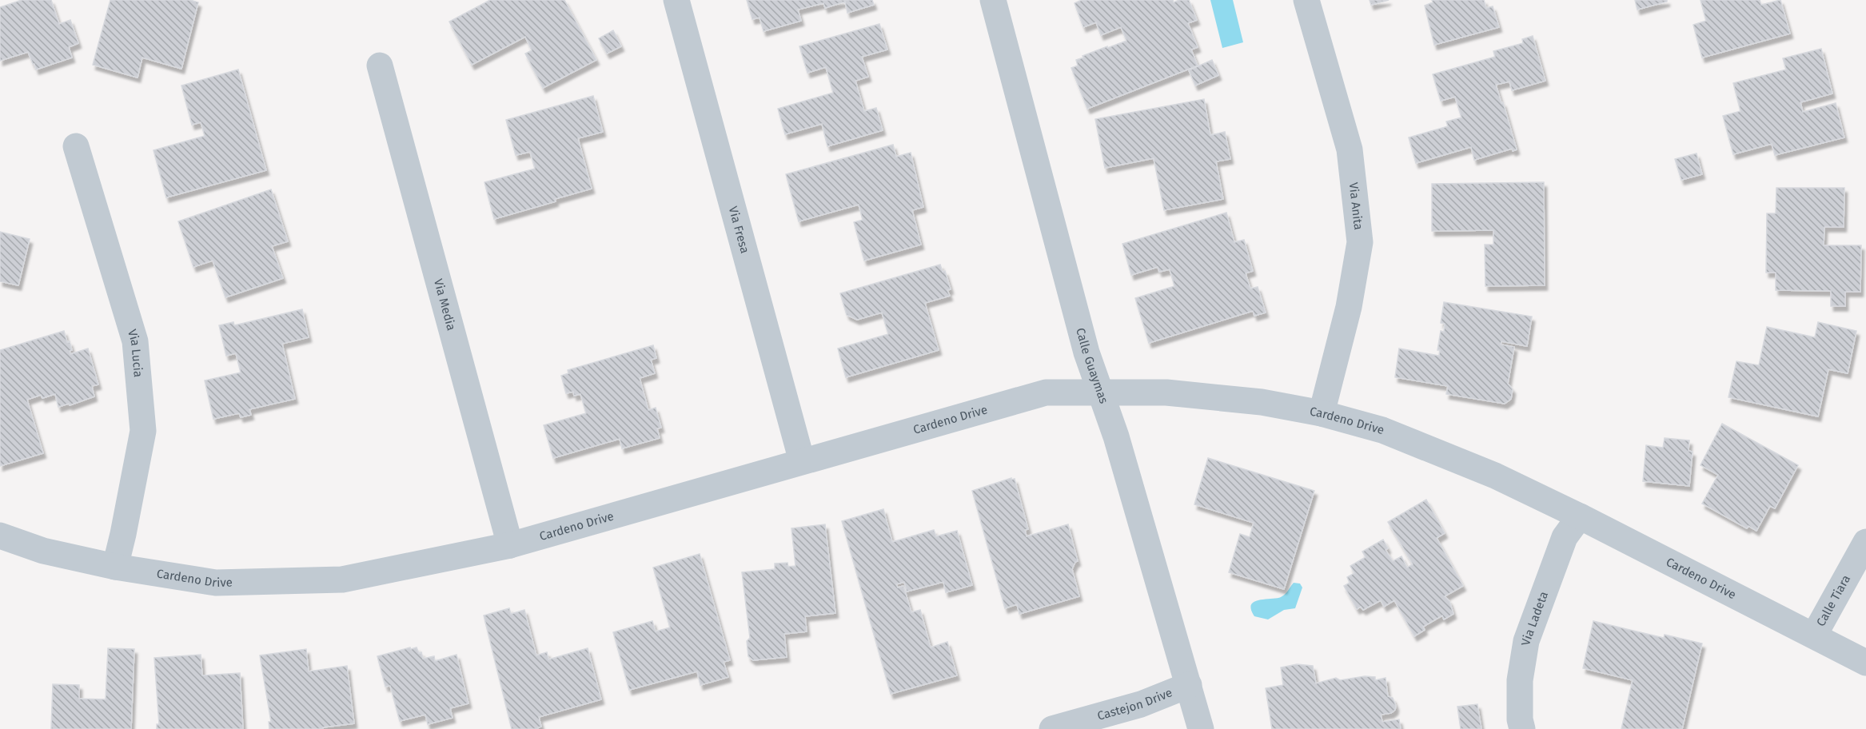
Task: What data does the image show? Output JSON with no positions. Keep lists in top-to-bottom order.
{
  "streets": {
    "street": [
      "Via Anita",
      "Via Fresa",
      "Via Media",
      "Via Lucia",
      "Calle Guaymas",
      "Cardeno Drive",
      "Calle Tiara",
      "Via Ladeta",
      "Castejon Drive"
    ]
  },
  "crossings": [
    ["Via Anita", "Cardeno Drive"],
    ["Via Fresa", "Cardeno Drive"],
    ["Via Media", "Cardeno Drive"],
    ["Via Lucia", "Cardeno Drive"],
    ["Calle Guaymas", "Cardeno Drive"],
    ["Calle Guaymas", "Castejon Drive"],
    ["Cardeno Drive", "Calle Tiara"],
    ["Cardeno Drive", "Via Ladeta"]
  ]
}
